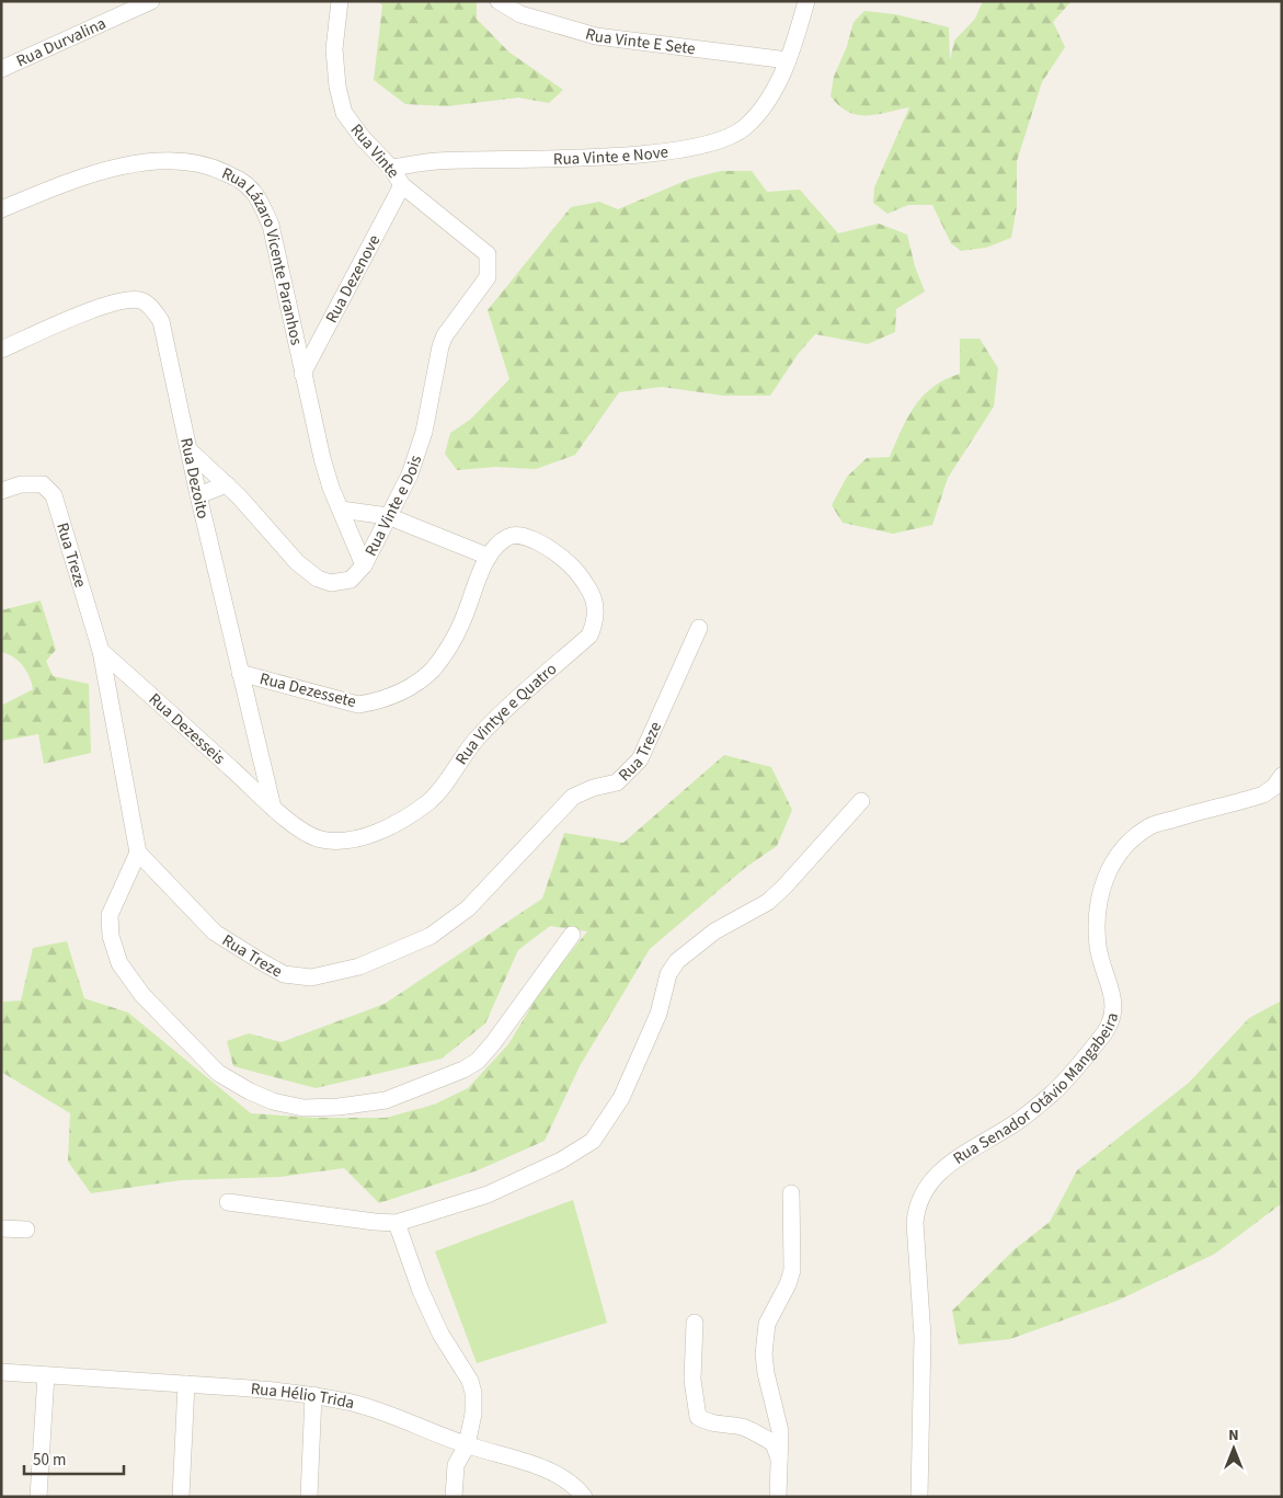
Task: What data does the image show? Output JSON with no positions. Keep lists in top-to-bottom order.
{
  "streets": {
    "street": [
      "Rua Vinte E Sete",
      "Rua Durvalina",
      "Rua Vinte",
      "Rua Vinte e Nove",
      "Rua Lázaro Vicente Paranhos",
      "Rua Dezenove",
      "Rua Dezoito",
      "Rua Vinte e Dois",
      "Rua Treze",
      "Rua Dezessete",
      "Rua Vintye e Quatro",
      "Rua Dezesseis",
      "Rua Senador Otávio Mangabeira",
      "Rua Hélio Trida"
    ]
  },
  "crossings": [
    ["Rua Vinte E Sete", "Rua Vinte e Nove"],
    ["Rua Vinte", "Rua Vinte e Nove"],
    ["Rua Vinte", "Rua Dezenove"],
    ["Rua Vinte", "Rua Vinte e Dois"],
    ["Rua Lázaro Vicente Paranhos", "Rua Dezenove"],
    ["Rua Lázaro Vicente Paranhos", "Rua Vinte e Dois"],
    ["Rua Dezoito", "Rua Vinte e Dois"],
    ["Rua Dezoito", "Rua Dezessete"],
    ["Rua Dezoito", "Rua Vintye e Quatro"],
    ["Rua Dezoito", "Rua Dezesseis"],
    ["Rua Treze", "Rua Dezesseis"],
    ["Rua Dezessete", "Rua Vintye e Quatro"],
    ["Rua Vintye e Quatro", "Rua Dezesseis"]
  ],
  "scale_bar": "50 m",
  "north": "top"
}
